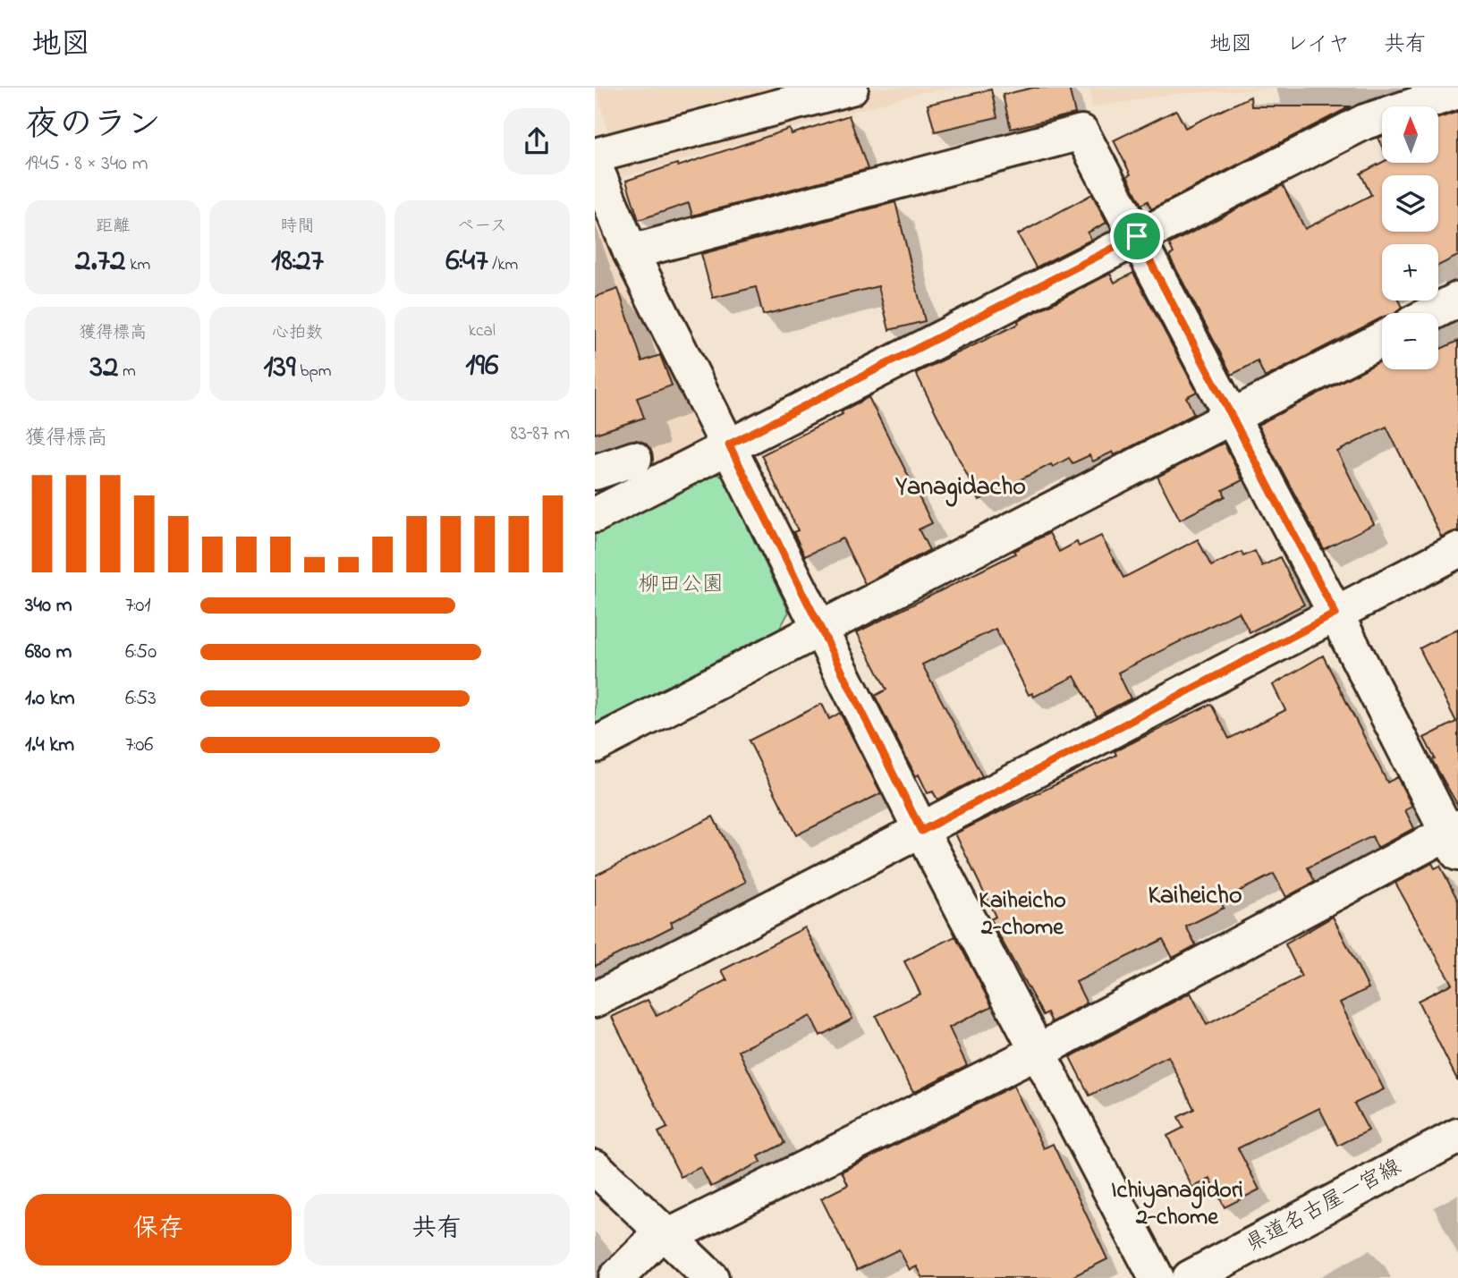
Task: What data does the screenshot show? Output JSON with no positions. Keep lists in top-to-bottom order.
{
  "streets": {
    "street": ["県道名古屋一宮線"]
  },
  "districts": [
    "Yanagidacho",
    "Kaiheicho",
    "Kaiheicho 2-chome",
    "Ichiyanagidori 2-chome"
  ],
  "parks": ["柳田公園"],
  "north": "top",
  "page": {
    "header": "地図",
    "nav": ["地図", "レイヤ", "共有"],
    "heading": ["夜のラン", "19:45 · 8 × 340 m"],
    "map_buttons": ["+", "−"],
    "stats": [
      ["距離", "2.72 km"],
      ["時間", "18:27"],
      ["ペース", "6:47 /km"],
      ["獲得標高", "32 m"],
      ["心拍数", "139 bpm"],
      ["kcal", "196"]
    ],
    "chart": ["獲得標高", "83–87 m"],
    "list": [
      {
        "name": "340 m",
        "note": "7:01"
      },
      {
        "name": "680 m",
        "note": "6:50"
      },
      {
        "name": "1.0 km",
        "note": "6:53"
      },
      {
        "name": "1.4 km",
        "note": "7:06"
      }
    ],
    "buttons": ["保存", "共有"]
  }
}
